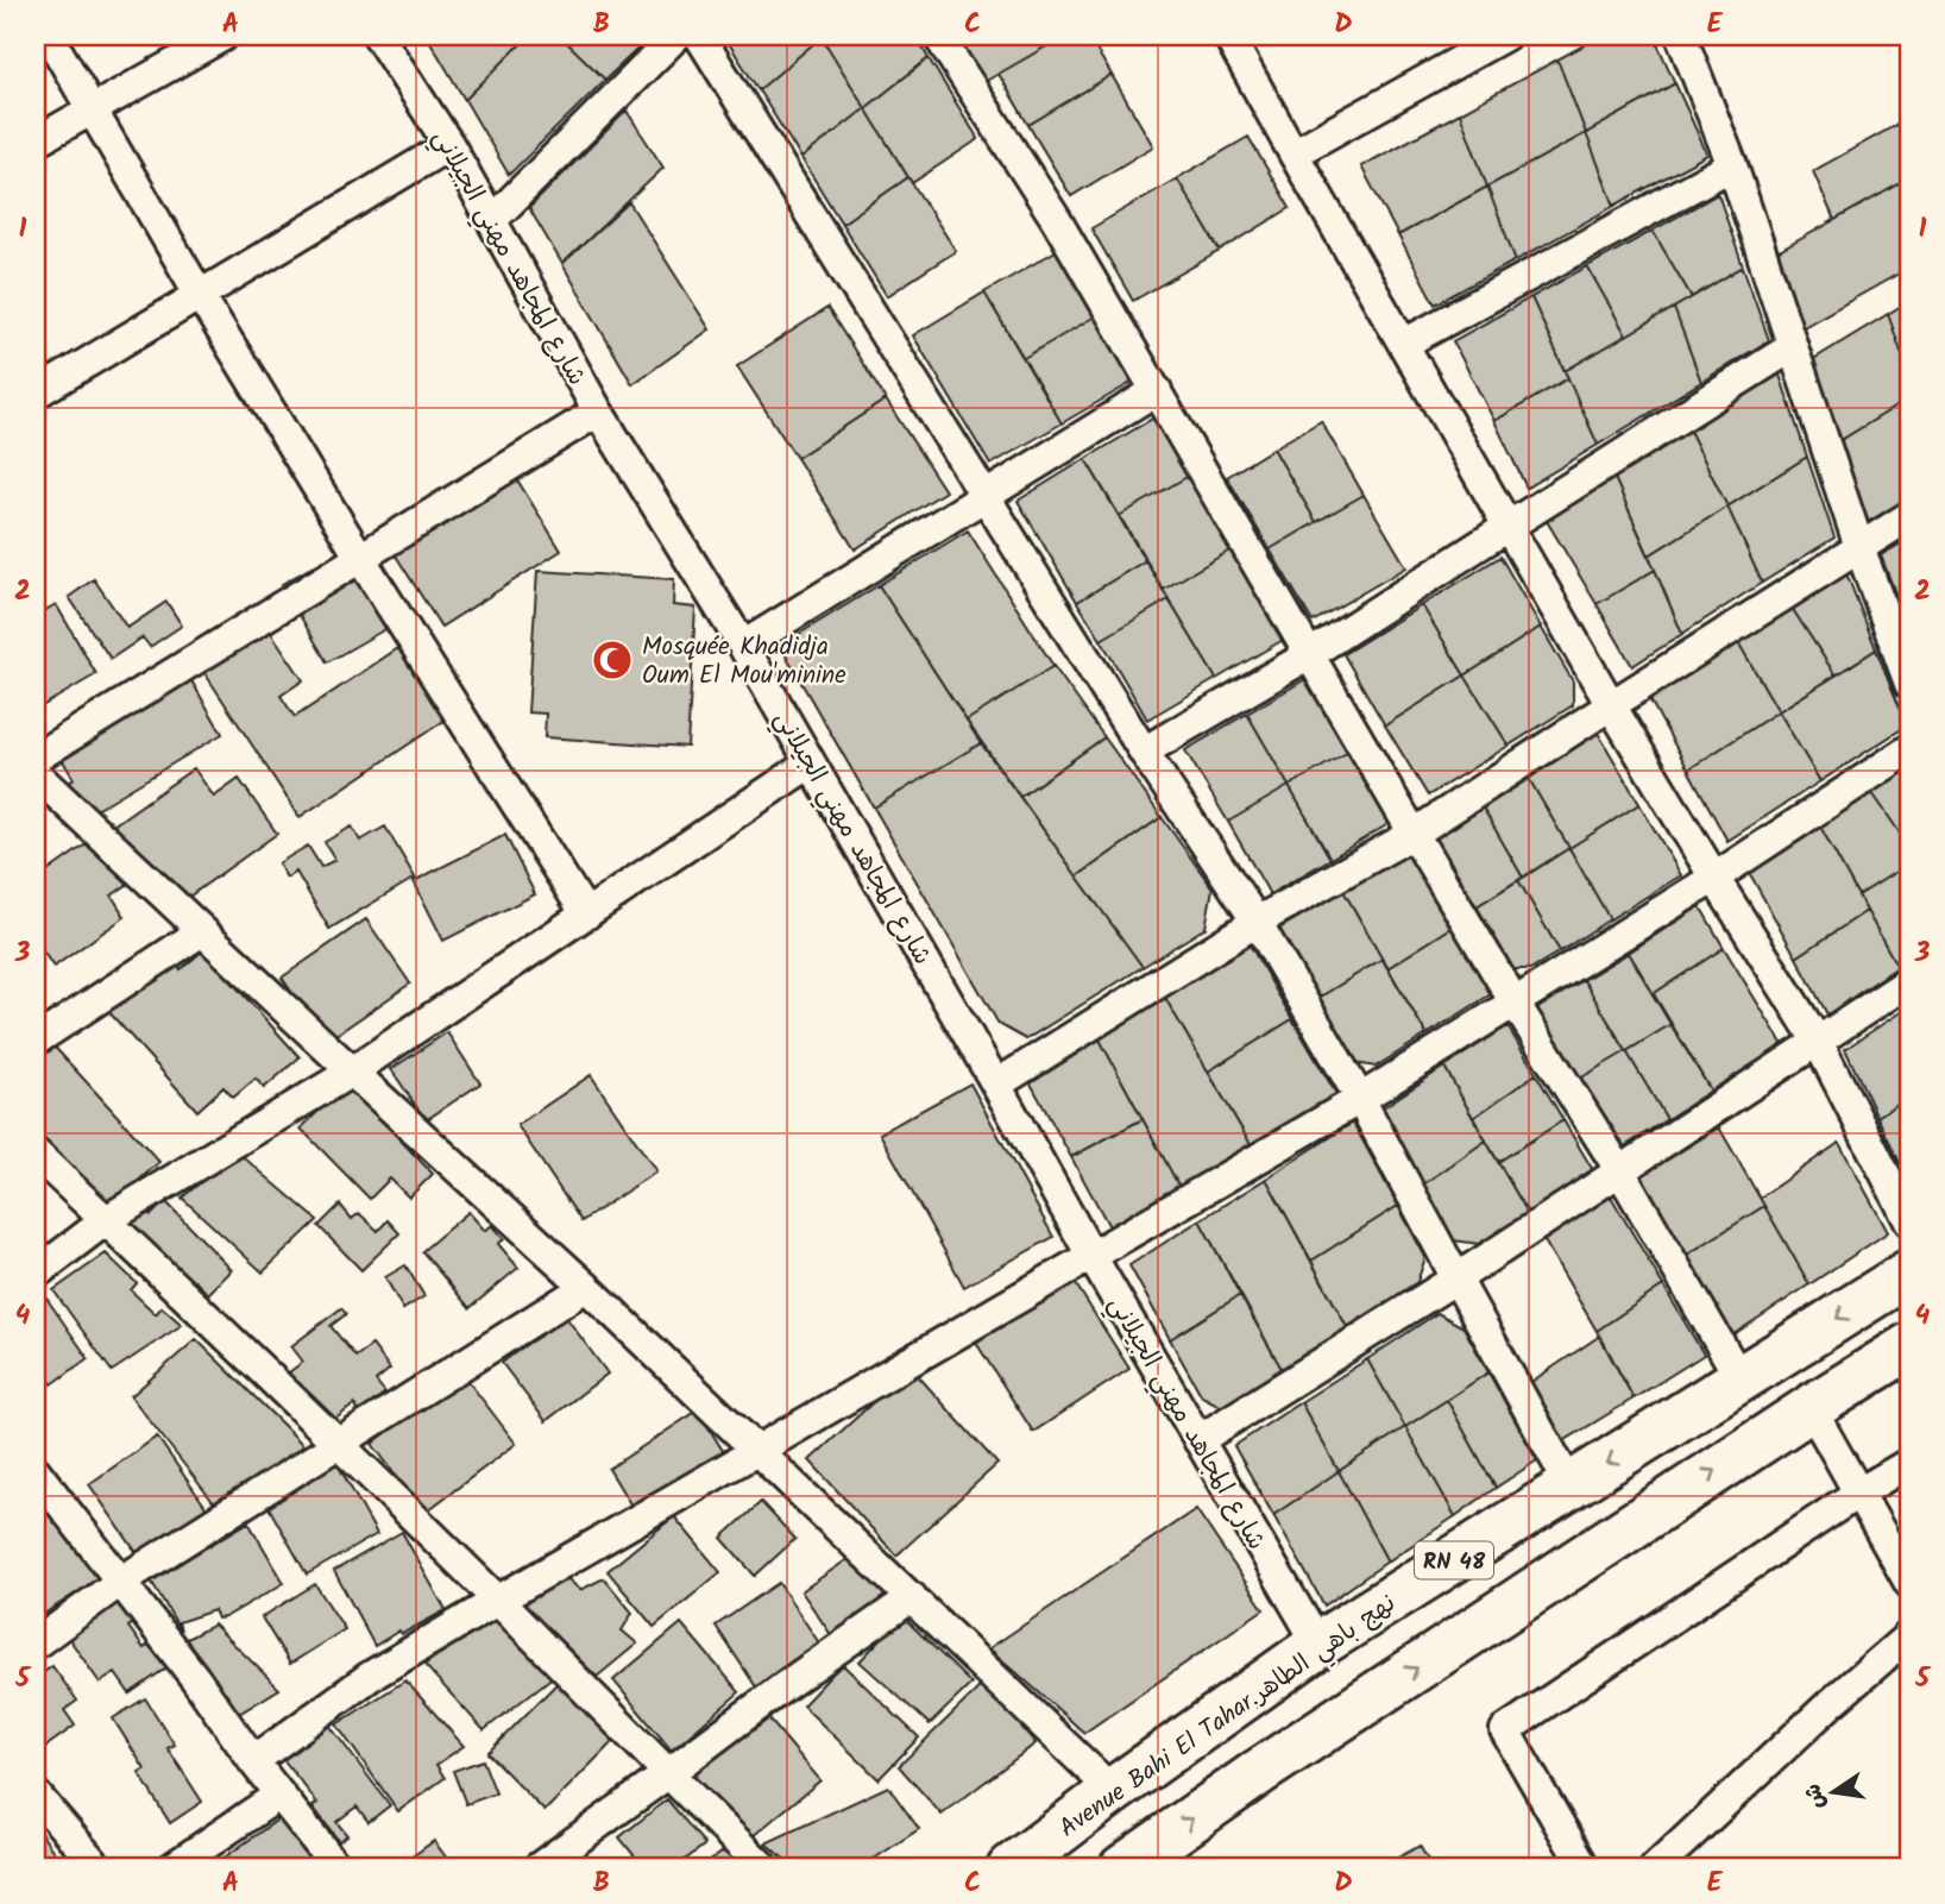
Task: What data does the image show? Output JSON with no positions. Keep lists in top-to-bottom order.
{
  "streets": {
    "main road": ["RN 48", "Avenue Bahi El Tahar,نهج باهي الطاهر"],
    "street": ["شارع المجاهد مهني الجيلاني"]
  },
  "crossings": [
    ["شارع المجاهد مهني الجيلاني", "Avenue Bahi El Tahar,نهج باهي الطاهر"]
  ],
  "places": {
    "mosque": ["Mosquée Khadidja Oum El Mou'minine"]
  },
  "north": "left",
  "grid": {
    "columns": [
      "A",
      "B",
      "C",
      "D",
      "E"
    ],
    "rows": [
      "1",
      "2",
      "3",
      "4",
      "5"
    ]
  }
}
